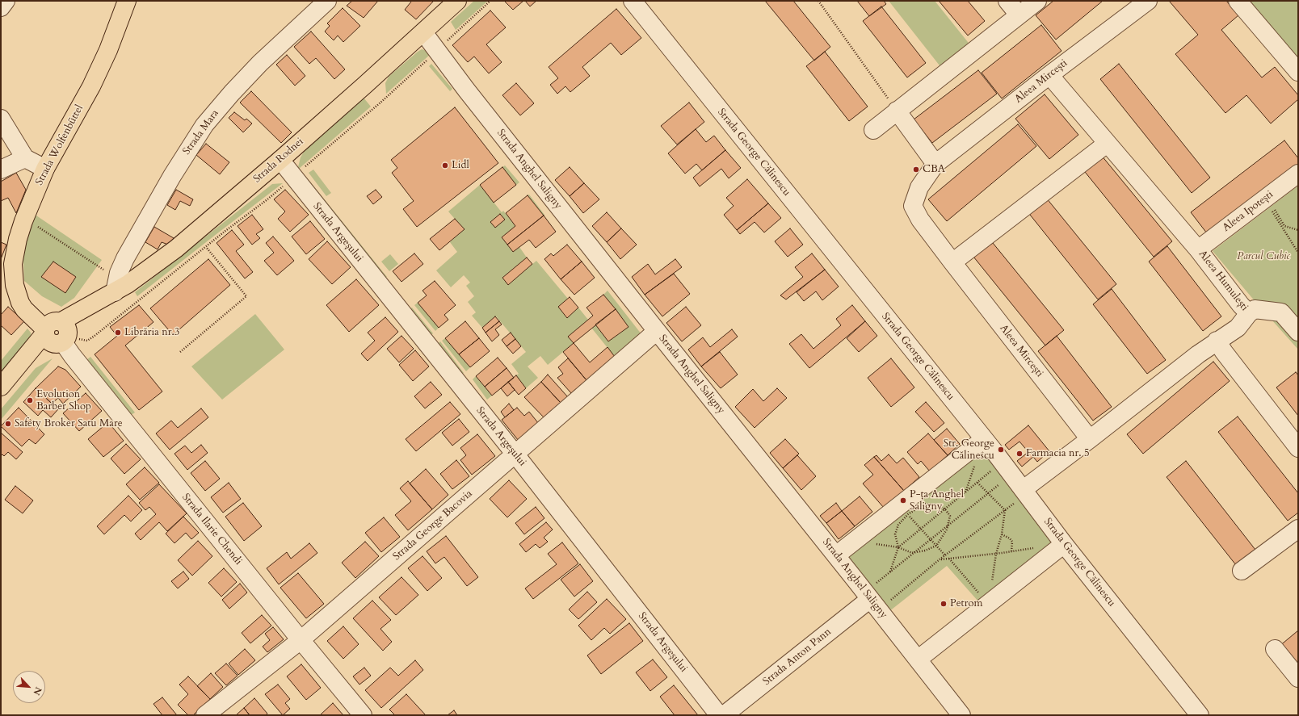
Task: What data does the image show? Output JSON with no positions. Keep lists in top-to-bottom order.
{
  "streets": {
    "main road": ["Strada Wolfenbüttel", "Strada Rodnei"],
    "street": [
      "Aleea Mircești",
      "Strada Mara",
      "Strada George Călinescu",
      "Strada Anghel Saligny",
      "Aleea Ipotești",
      "Strada Argeșului",
      "Aleea Humulești",
      "Strada George Bacovia",
      "Strada Ilarie Chendi",
      "Strada Anton Pann"
    ]
  },
  "crossings": [
    ["Aleea Mircești", "Aleea Humulești"],
    ["Strada Mara", "Strada Rodnei"],
    ["Strada Wolfenbüttel", "Strada Rodnei"],
    ["Strada Wolfenbüttel", "Strada Ilarie Chendi"],
    ["Strada George Călinescu", "Aleea Humulești"],
    ["Strada Rodnei", "Strada Anghel Saligny"],
    ["Strada Rodnei", "Strada Argeșului"],
    ["Strada Rodnei", "Strada Ilarie Chendi"],
    ["Strada Anghel Saligny", "Strada George Bacovia"],
    ["Strada Anghel Saligny", "Strada Anton Pann"],
    ["Aleea Ipotești", "Aleea Humulești"],
    ["Strada Argeșului", "Strada George Bacovia"],
    ["Strada George Bacovia", "Strada Ilarie Chendi"]
  ],
  "parks": ["Parcul Cubic"],
  "places": [
    "Lidl",
    "CBA",
    "Librăria nr.3",
    "Evolution Barber Shop",
    "Safety Broker Satu Mare",
    "Str. George Călinescu",
    "Farmacia nr. 5",
    "P-ța Anghel Saligny",
    "Petrom"
  ],
  "north": "bottom right"
}
